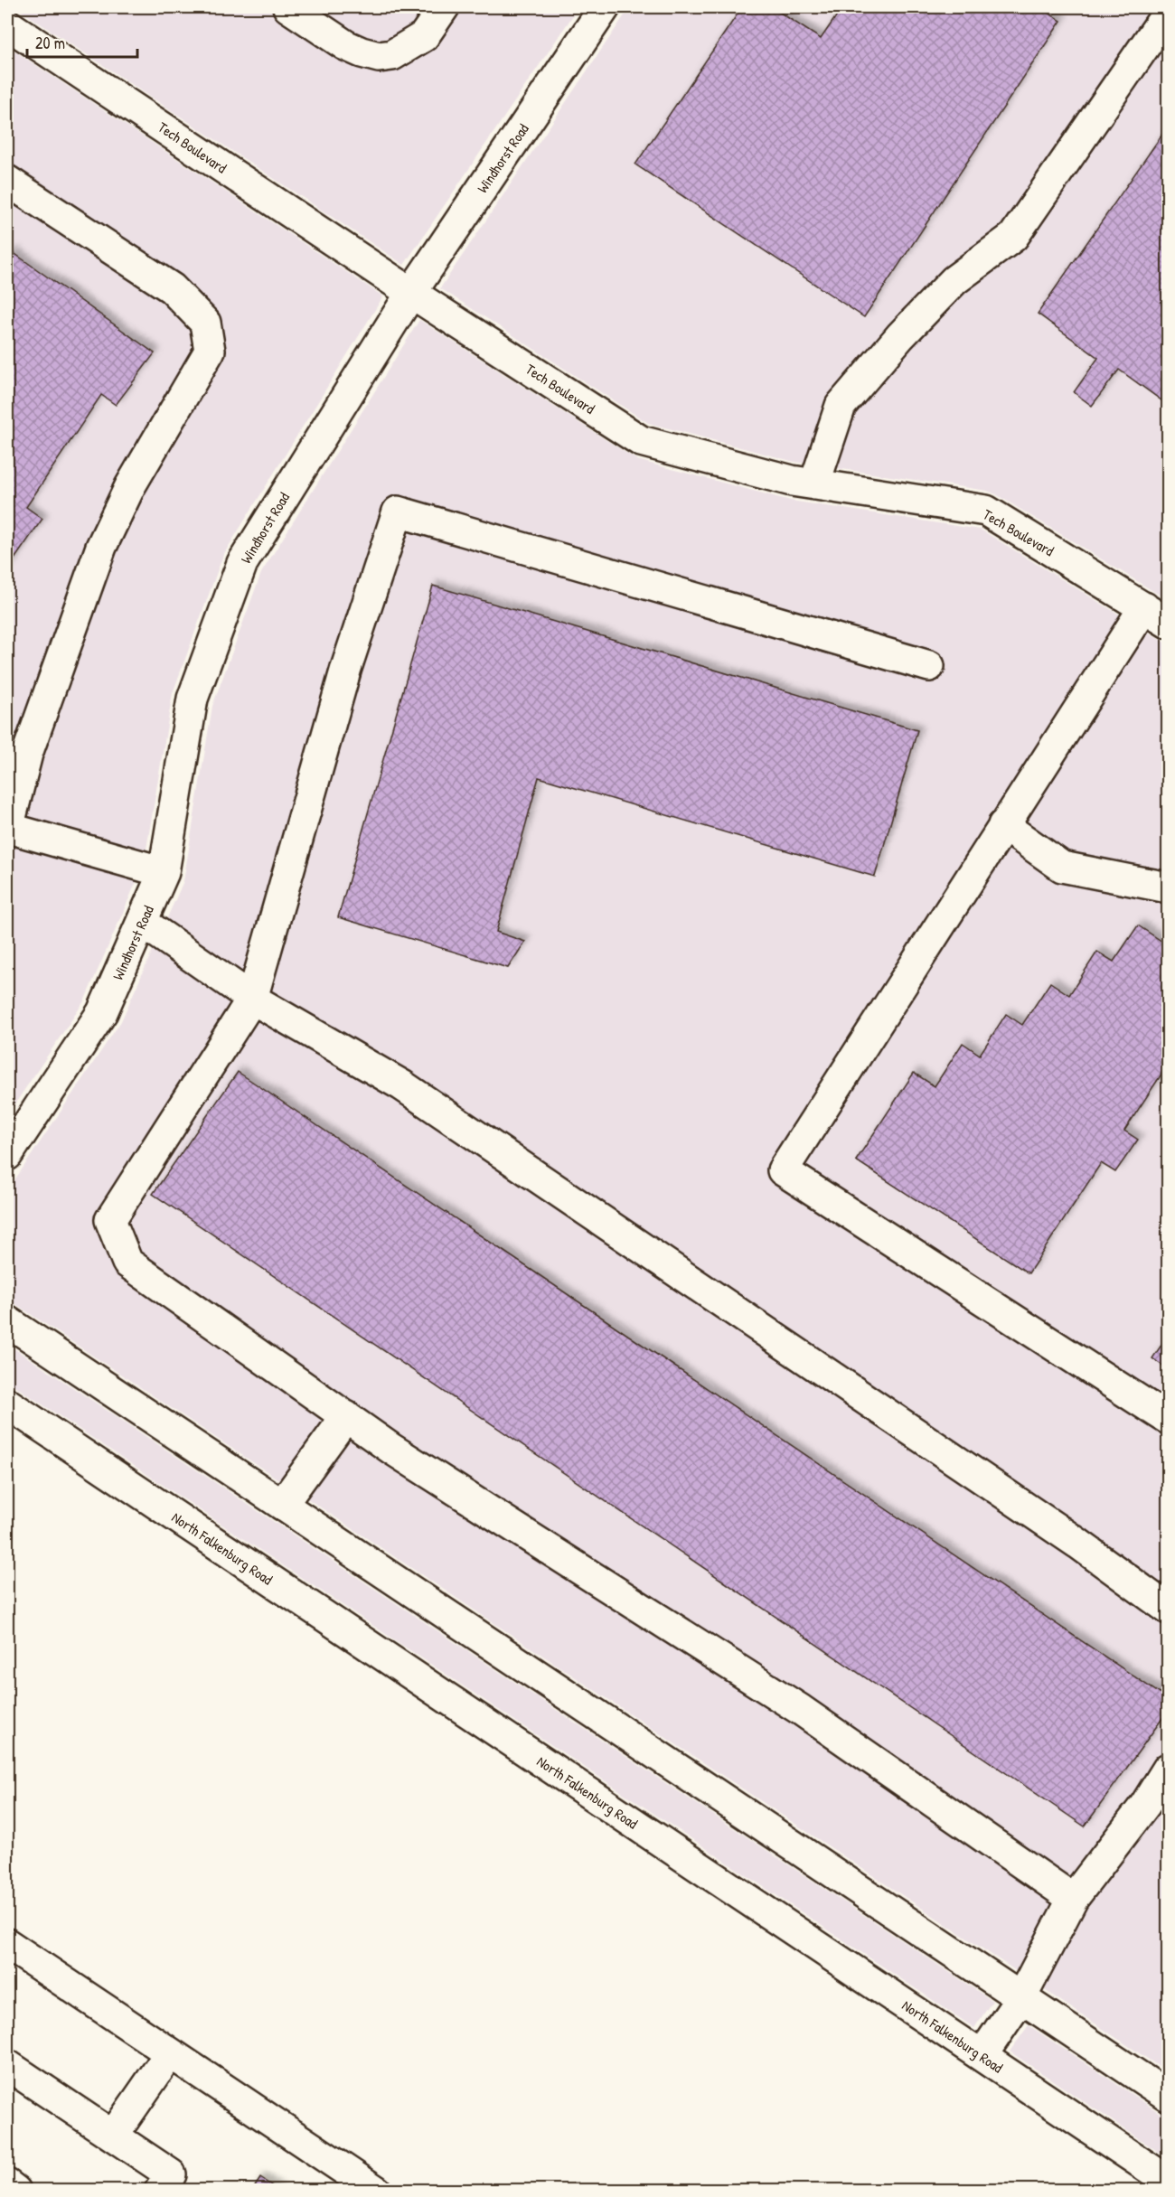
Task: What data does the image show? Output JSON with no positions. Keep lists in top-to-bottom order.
{
  "streets": {
    "street": ["Tech Boulevard", "Windhorst Road", "North Falkenburg Road"]
  },
  "crossings": [
    ["Tech Boulevard", "Windhorst Road"]
  ],
  "scale_bar": "20 m"
}
